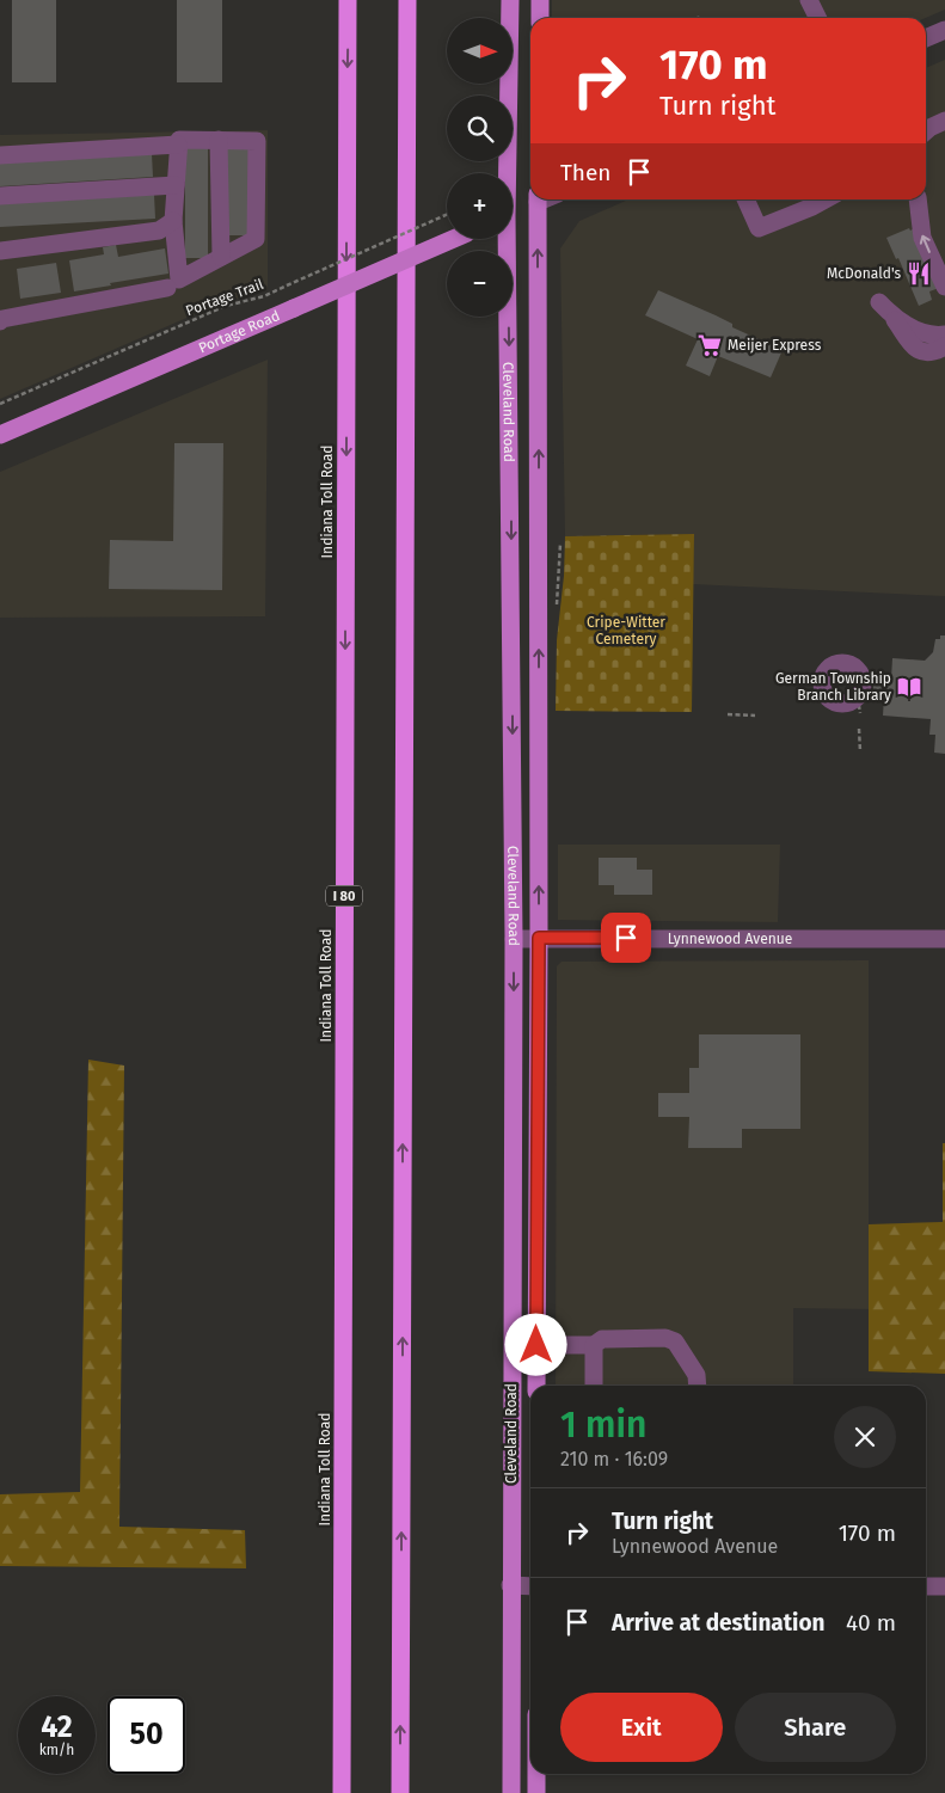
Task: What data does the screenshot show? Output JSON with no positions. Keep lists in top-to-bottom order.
{
  "streets": {
    "highway": ["Indiana Toll Road", "I 80"],
    "main road": ["Portage Road", "Cleveland Road"],
    "street": ["Lynnewood Avenue"],
    "path": ["Portage Trail"]
  },
  "crossings": [
    ["Cleveland Road", "Lynnewood Avenue"]
  ],
  "parks": ["Cripe-Witter Cemetery"],
  "places": {
    "restaurant": ["McDonald's"],
    "supermarket": ["Meijer Express"],
    "library": ["German Township Branch Library"]
  },
  "north": "right",
  "page": {
    "map_buttons": ["+", "−"],
    "turn": ["170 m", "Turn right"],
    "then": "Then",
    "heading": ["1 min", "210 m · 16:09"],
    "list": [
      {
        "name": "Turn right",
        "note": "Lynnewood Avenue",
        "value": "170 m"
      },
      {
        "name": "Arrive at destination",
        "value": "40 m"
      }
    ],
    "buttons": ["Exit", "Share"],
    "speed": "42 km/h",
    "limit": "50"
  }
}
